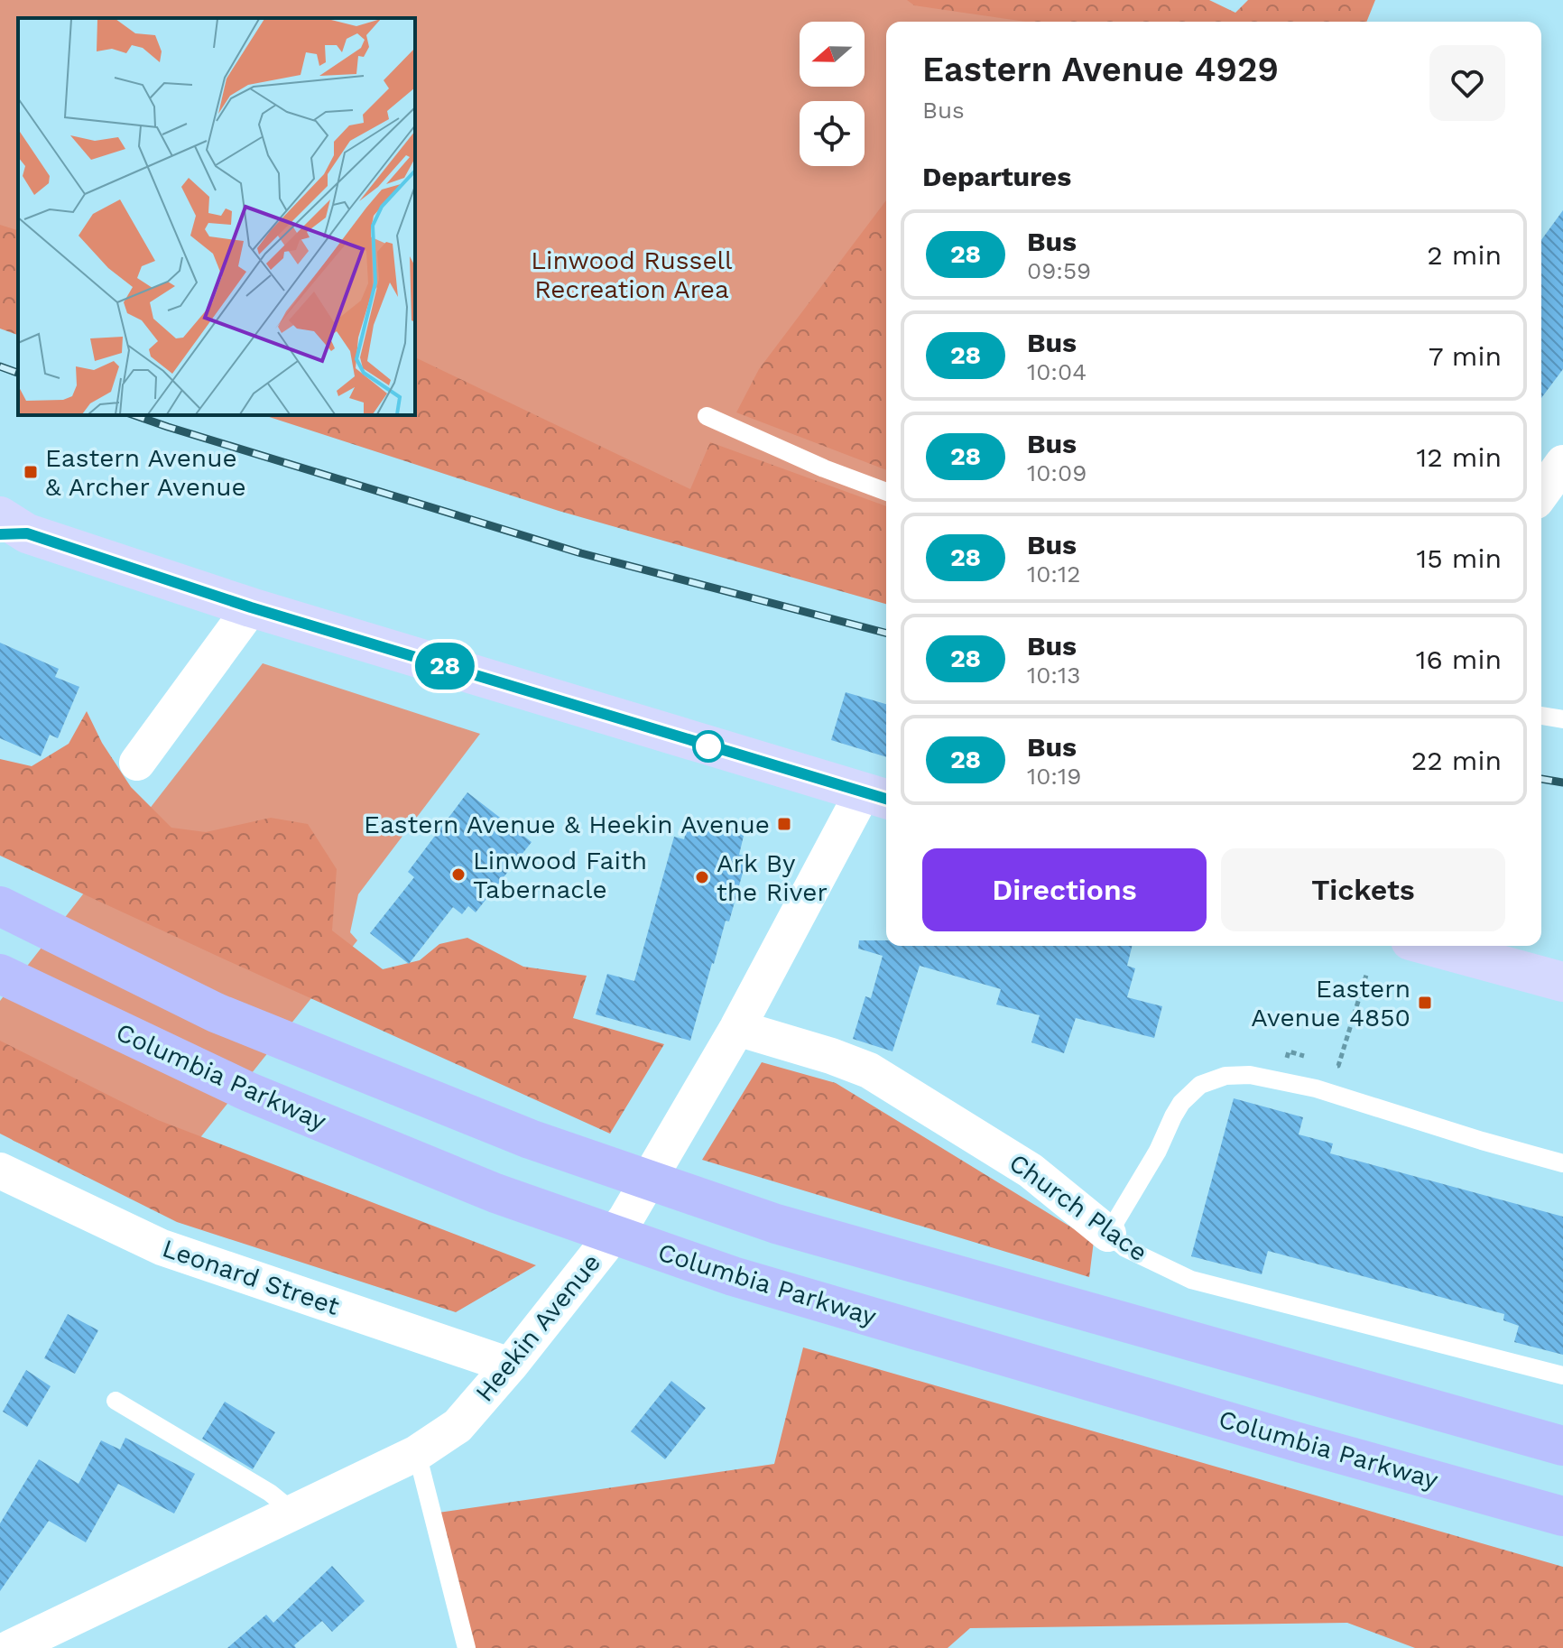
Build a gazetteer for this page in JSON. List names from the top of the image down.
{
  "streets": {
    "highway": ["Columbia Parkway"],
    "street": ["Church Place", "Leonard Street", "Heekin Avenue"]
  },
  "crossings": [
    ["Church Place", "Heekin Avenue"],
    ["Leonard Street", "Heekin Avenue"]
  ],
  "parks": ["Linwood Russell Recreation Area"],
  "places": {
    "transit": ["Eastern Avenue & Archer Avenue", "Eastern Avenue & Heekin Avenue", "Eastern Avenue 4850"],
    "other": ["Linwood Faith Tabernacle", "Ark By the River"]
  },
  "lines": ["bus line 28"],
  "north": "left",
  "page": {
    "on_map": "28",
    "heading": [
      ["Eastern Avenue 4929", "Bus"],
      "Departures"
    ],
    "list": [
      {
        "mark": "28",
        "name": "Bus",
        "note": "09:59",
        "value": "2 min"
      },
      {
        "mark": "28",
        "name": "Bus",
        "note": "10:04",
        "value": "7 min"
      },
      {
        "mark": "28",
        "name": "Bus",
        "note": "10:09",
        "value": "12 min"
      },
      {
        "mark": "28",
        "name": "Bus",
        "note": "10:12",
        "value": "15 min"
      },
      {
        "mark": "28",
        "name": "Bus",
        "note": "10:13",
        "value": "16 min"
      },
      {
        "mark": "28",
        "name": "Bus",
        "note": "10:19",
        "value": "22 min"
      }
    ],
    "buttons": ["Directions", "Tickets"]
  }
}
